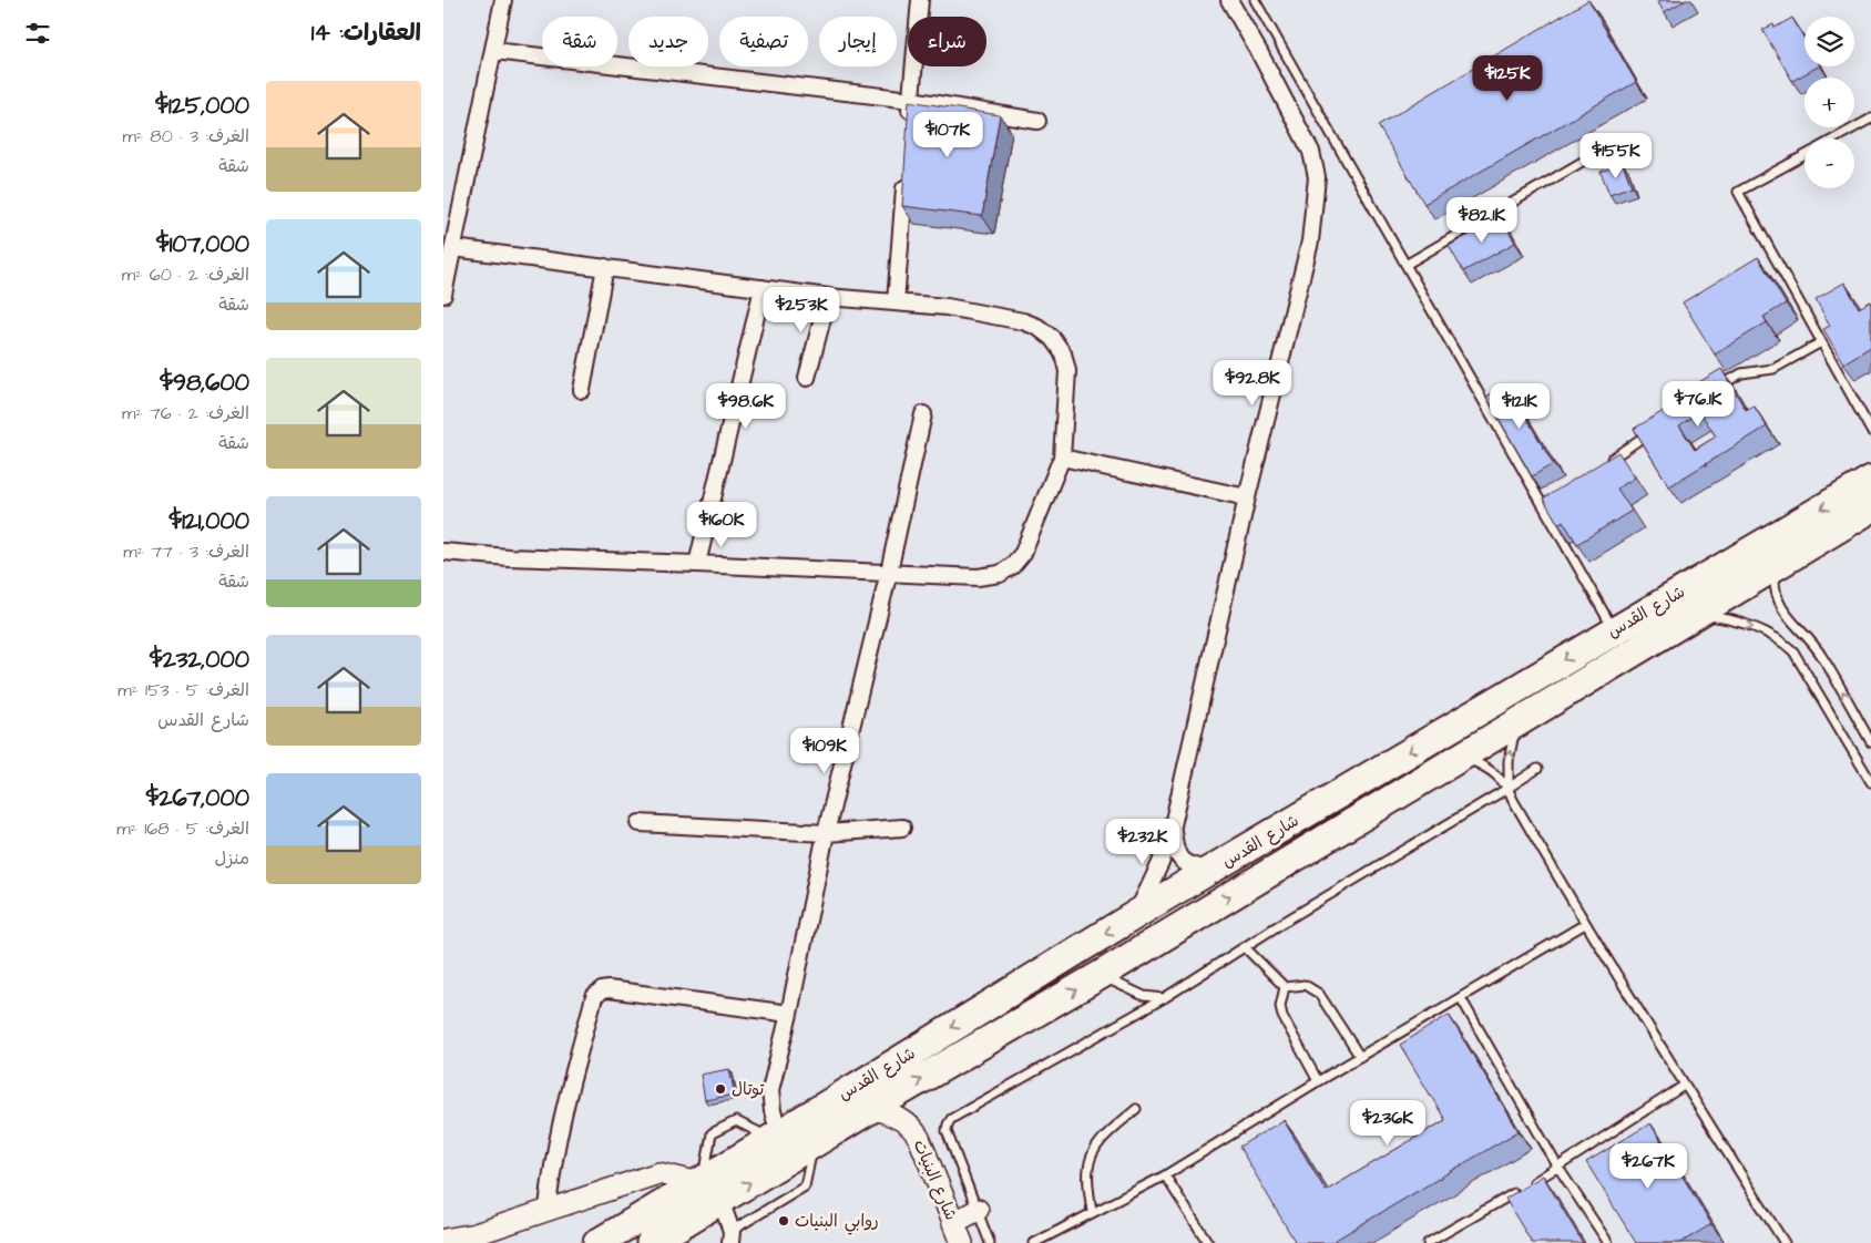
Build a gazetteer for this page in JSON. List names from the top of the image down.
{
  "streets": {
    "highway": ["شارع القدس"],
    "main road": ["شارع البنيات"]
  },
  "crossings": [
    ["شارع القدس", "شارع البنيات"]
  ],
  "places": ["توتال", "روابي البنيات"],
  "page": {
    "heading": "العقارات: 14",
    "map_buttons": ["+", "−"],
    "chip": [
      "شراء",
      "إيجار",
      "تصفية",
      "جديد",
      "شقة"
    ],
    "price": [
      "$125K",
      "$107K",
      "$155K",
      "$82.1K",
      "$253K",
      "$92.8K",
      "$76.1K",
      "$98.6K",
      "$121K",
      "$160K",
      "$109K",
      "$232K",
      "$236K",
      "$267K"
    ],
    "list": [
      {
        "name": "$125,000",
        "note": "الغرف: 3 · 80 m² · شقة"
      },
      {
        "name": "$107,000",
        "note": "الغرف: 2 · 60 m² · شقة"
      },
      {
        "name": "$98,600",
        "note": "الغرف: 2 · 76 m² · شقة"
      },
      {
        "name": "$121,000",
        "note": "الغرف: 3 · 77 m² · شقة"
      },
      {
        "name": "$232,000",
        "note": "الغرف: 5 · 153 m² · شارع القدس"
      },
      {
        "name": "$267,000",
        "note": "الغرف: 5 · 168 m² · منزل"
      }
    ]
  }
}
